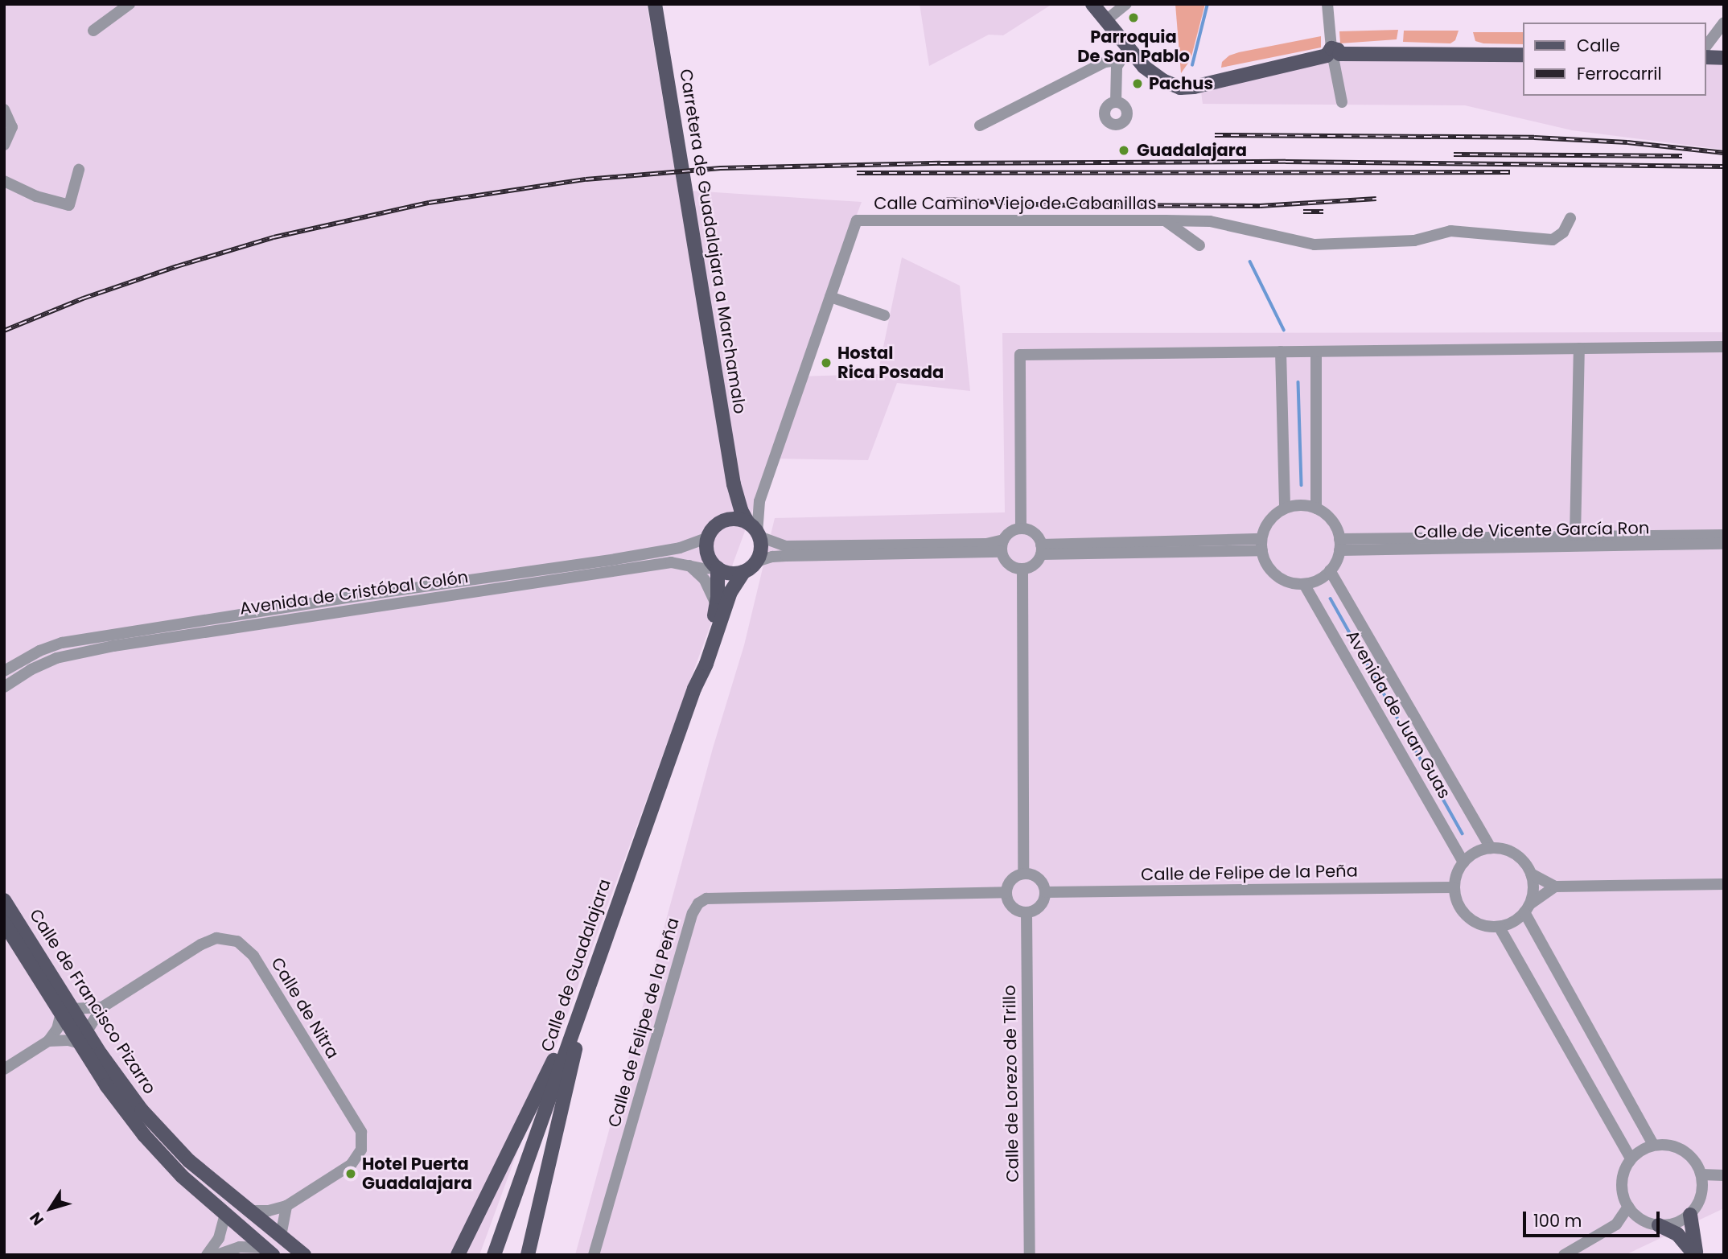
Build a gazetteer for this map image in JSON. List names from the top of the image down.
{
  "streets": {
    "main road": ["Carretera de Guadalajara a Marchamalo", "Calle de Guadalajara", "Calle de Francisco Pizarro"],
    "street": [
      "Calle Camino Viejo de Cabanillas",
      "Calle de Vicente García Ron",
      "Avenida de Cristóbal Colón",
      "Avenida de Juan Guas",
      "Calle de Felipe de la Peña",
      "Calle de Nitra",
      "Calle de Lorezo de Trillo"
    ]
  },
  "crossings": [
    ["Carretera de Guadalajara a Marchamalo", "Avenida de Cristóbal Colón"],
    ["Carretera de Guadalajara a Marchamalo", "Calle de Guadalajara"],
    ["Calle de Vicente García Ron", "Avenida de Juan Guas"],
    ["Avenida de Cristóbal Colón", "Calle de Guadalajara"],
    ["Avenida de Juan Guas", "Calle de Felipe de la Peña"],
    ["Calle de Felipe de la Peña", "Calle de Lorezo de Trillo"],
    ["Calle de Francisco Pizarro", "Calle de Nitra"]
  ],
  "places": [
    "Parroquia De San Pablo",
    "Pachus",
    "Guadalajara",
    "Hostal Rica Posada",
    "Hotel Puerta Guadalajara"
  ],
  "legend": ["Calle", "Ferrocarril"],
  "scale_bar": "100 m",
  "north": "bottom left"
}
